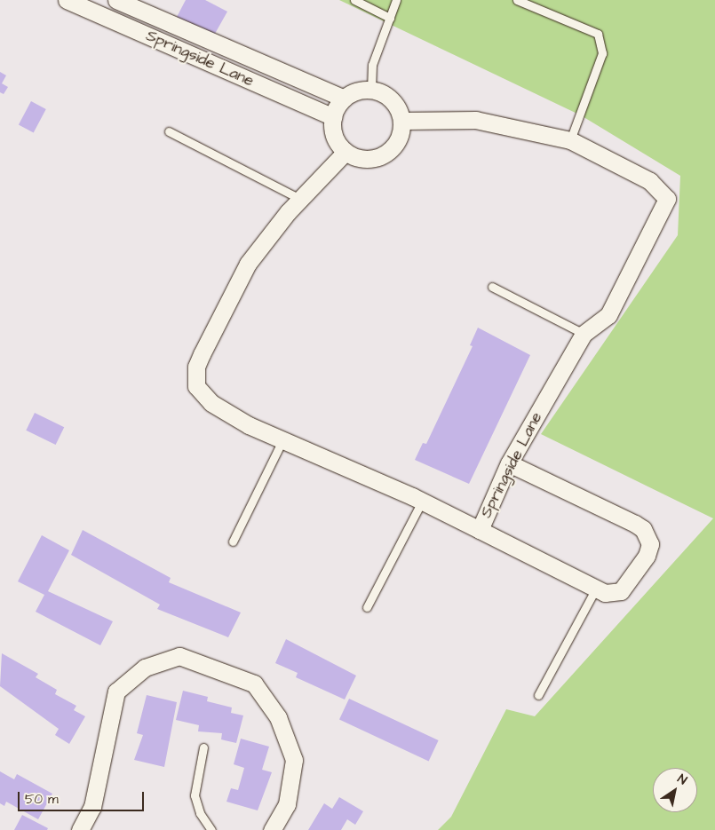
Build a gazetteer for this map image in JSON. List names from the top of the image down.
{
  "streets": {
    "street": ["Springside Lane"]
  },
  "scale_bar": "50 m",
  "north": "top right"
}
